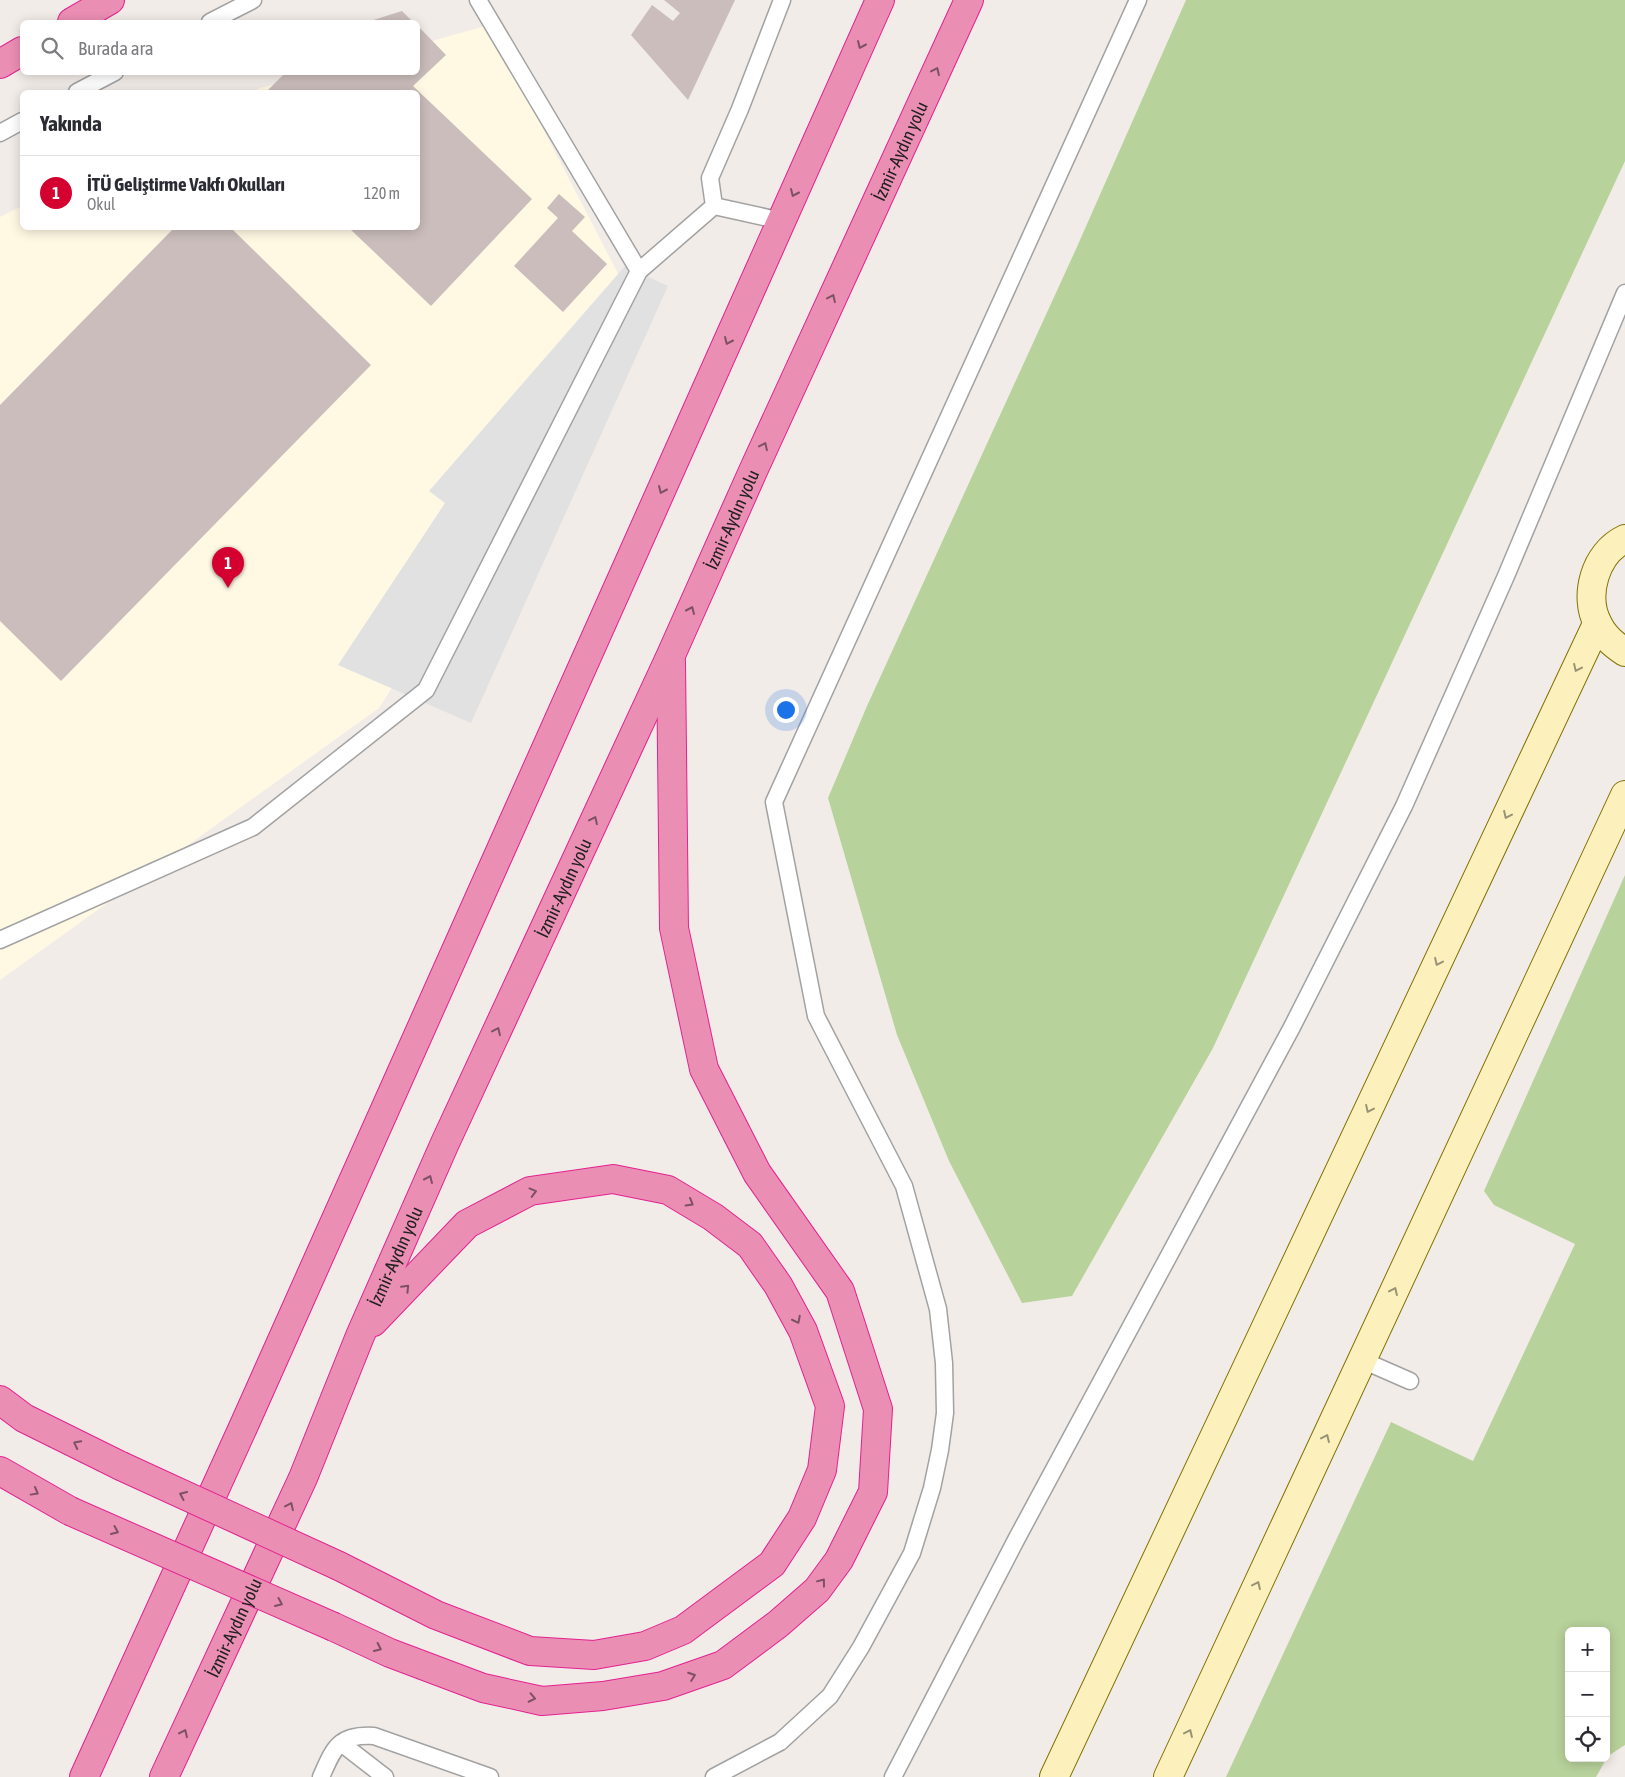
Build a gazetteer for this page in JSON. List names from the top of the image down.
{
  "streets": {
    "highway": ["İzmir-Aydın yolu"]
  },
  "page": {
    "search": "Burada ara",
    "heading": "Yakında",
    "list": [
      {
        "mark": "1",
        "name": "İTÜ Geliştirme Vakfı Okulları",
        "note": "Okul",
        "value": "120 m"
      }
    ],
    "pins": "1",
    "map_buttons": ["+", "−"]
  }
}
